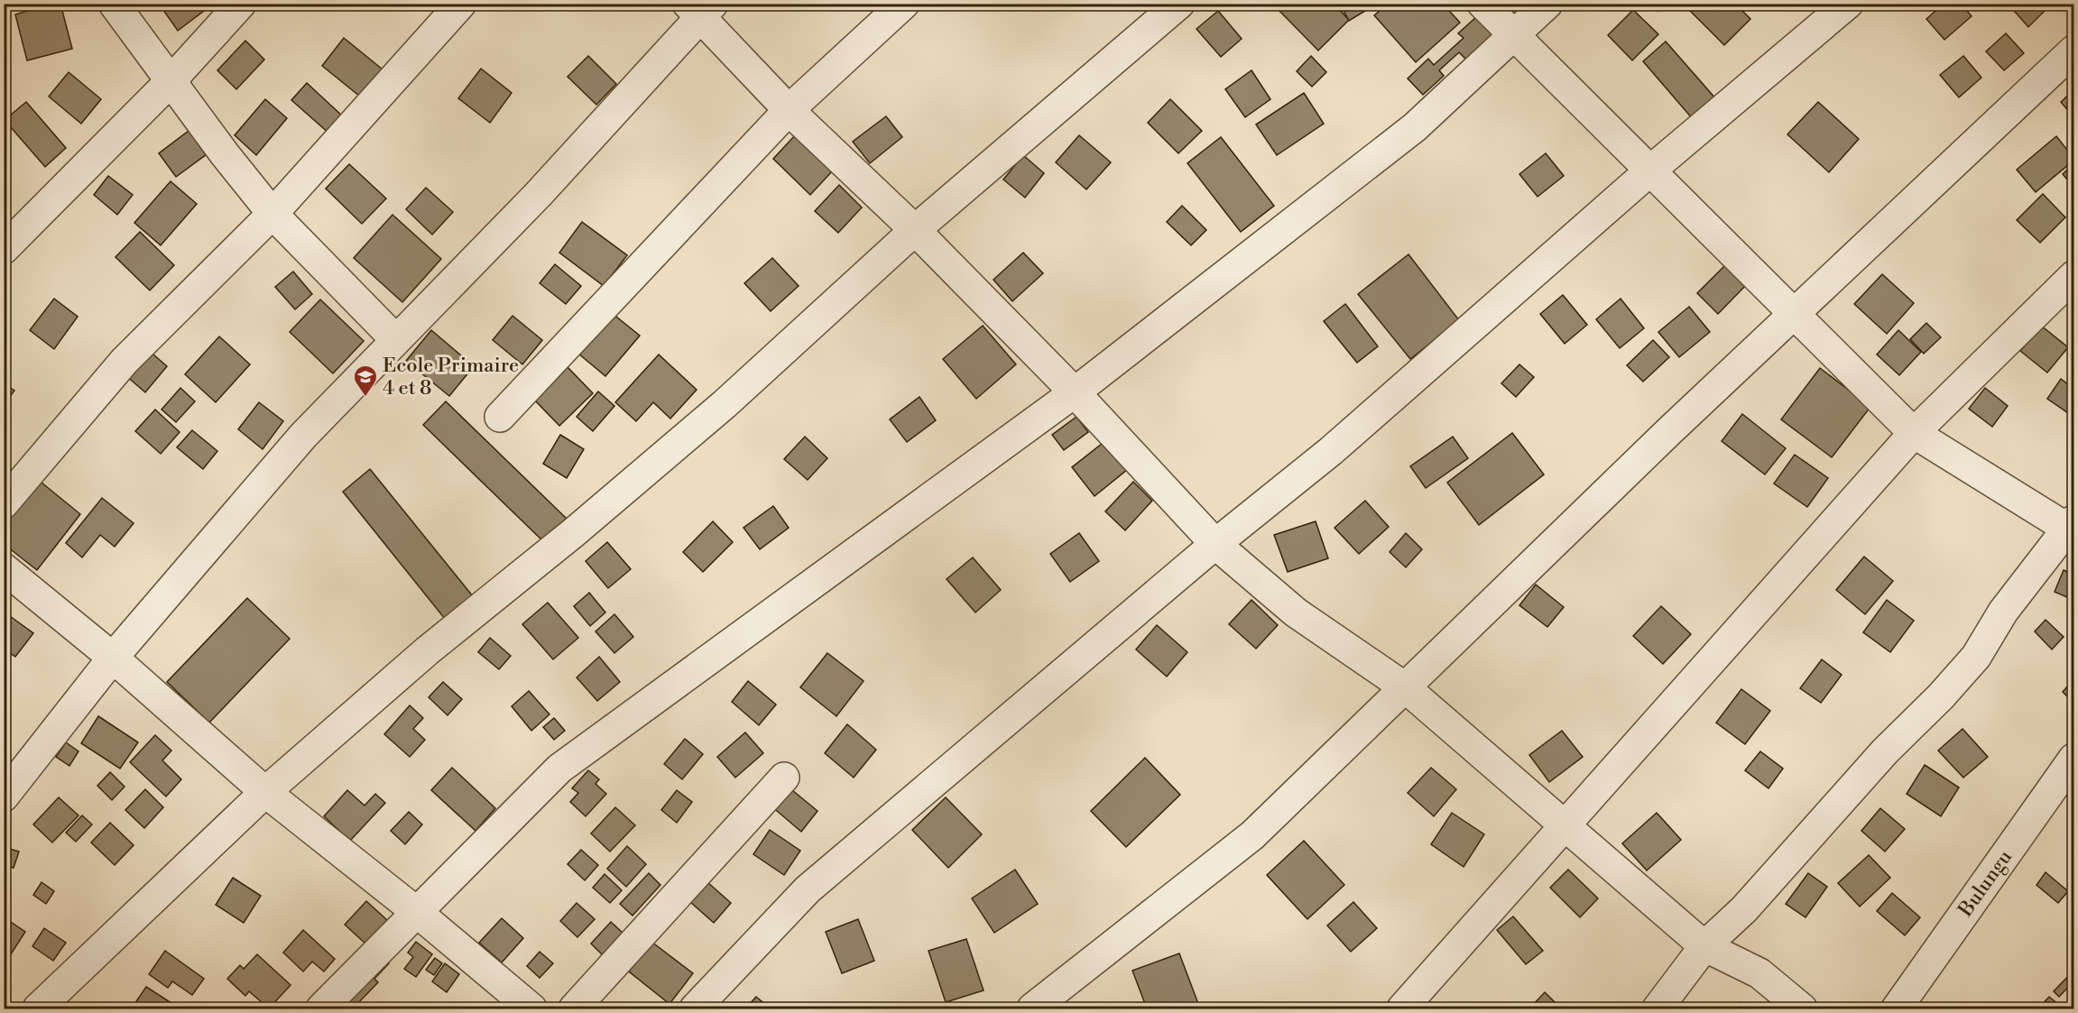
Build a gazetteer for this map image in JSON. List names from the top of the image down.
{
  "streets": {
    "street": ["Bulungu"]
  },
  "places": {
    "school or university": ["Ecole Primaire 4 et 8"]
  }
}
